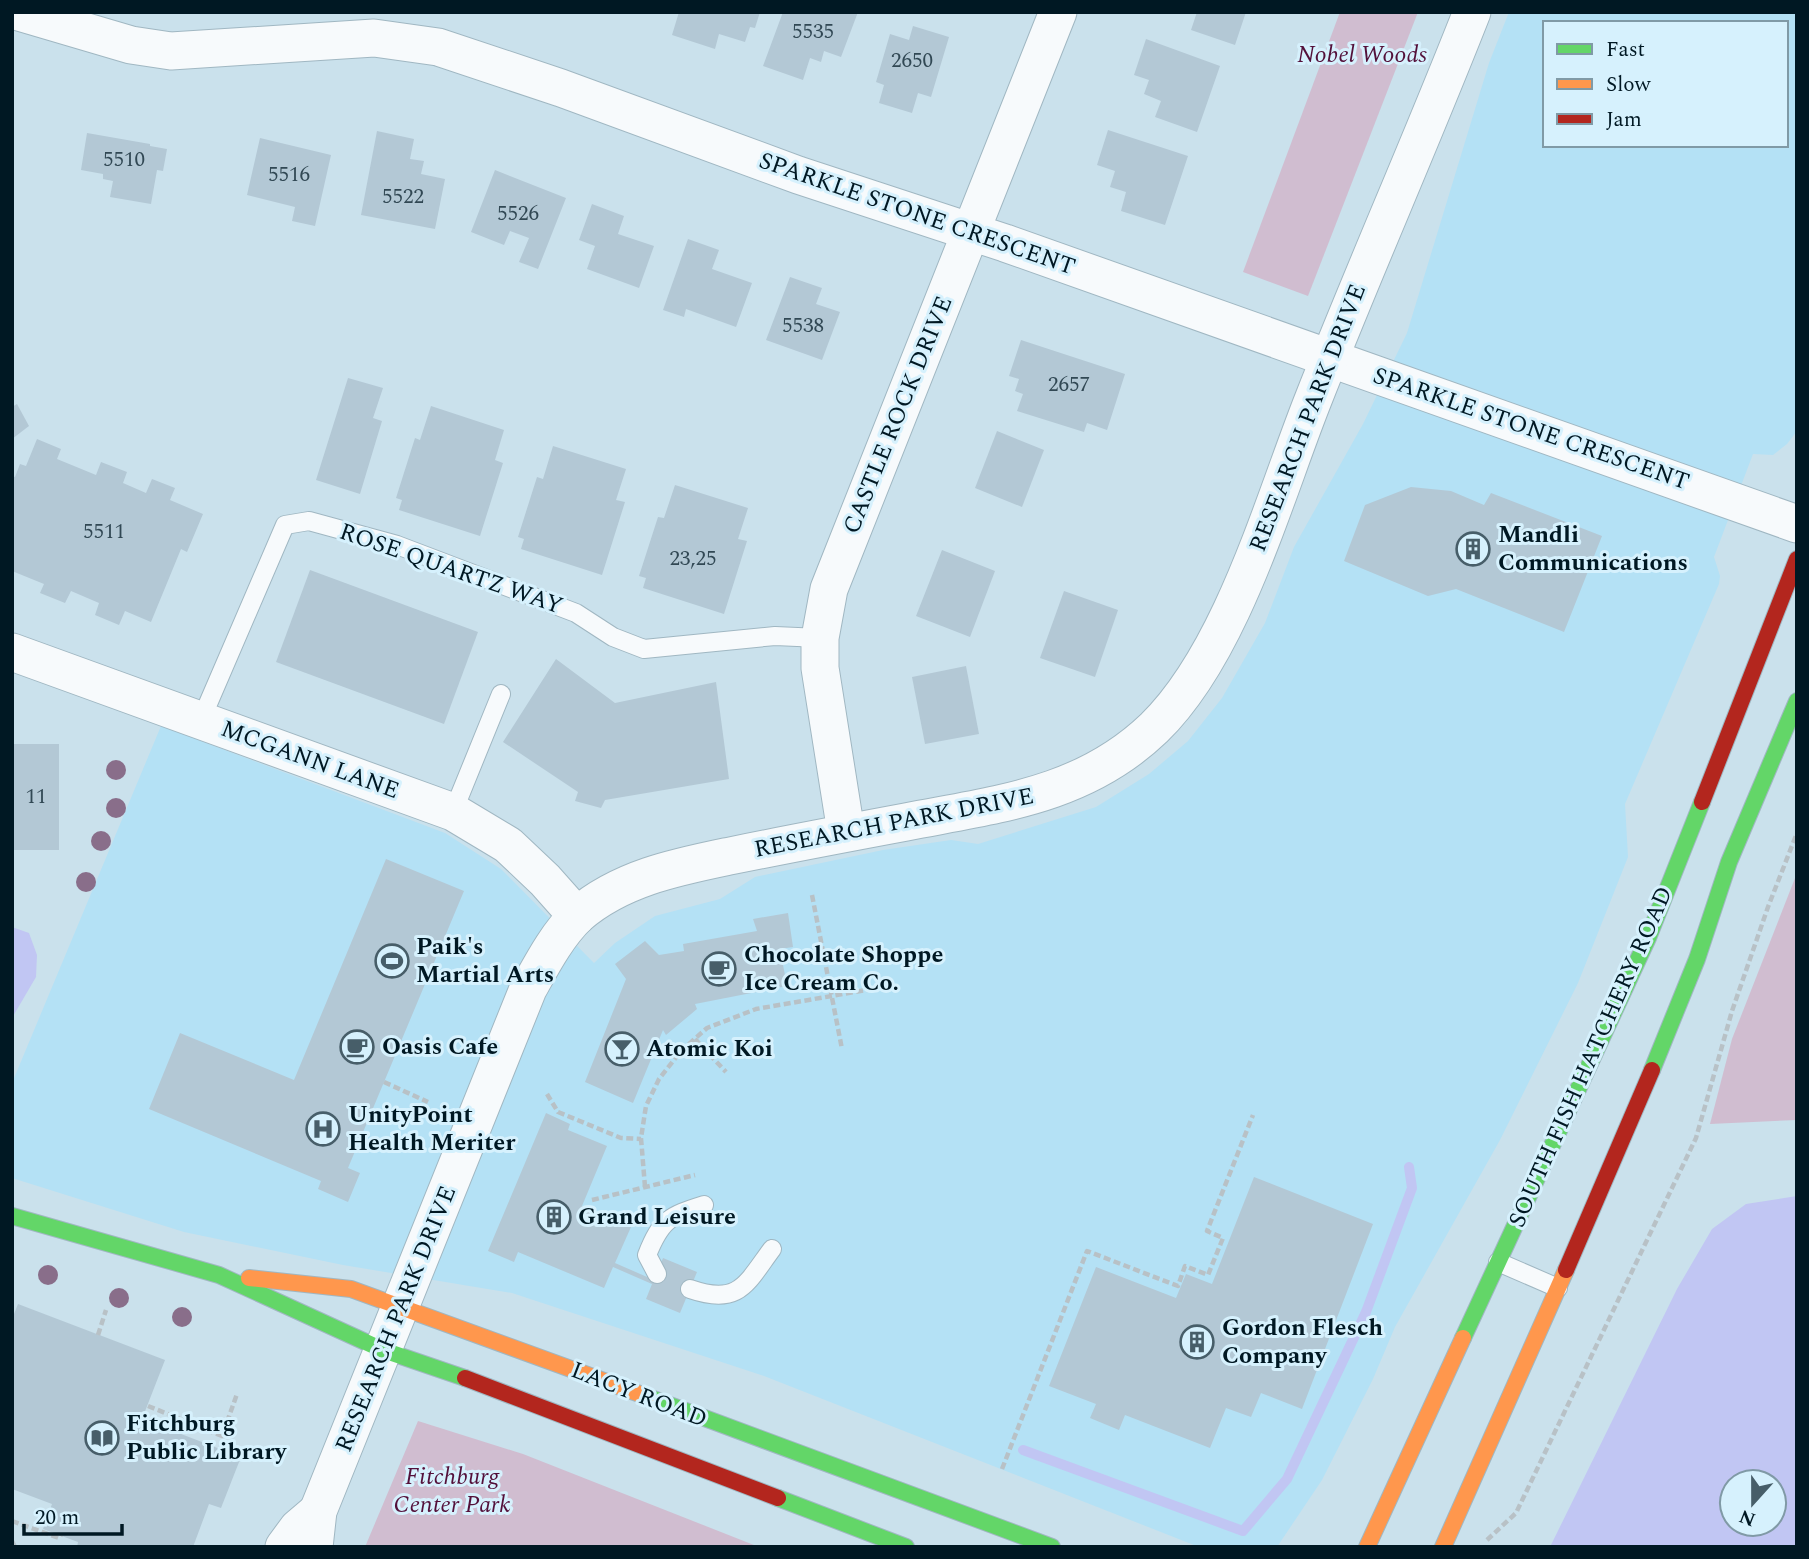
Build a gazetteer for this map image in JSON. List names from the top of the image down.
{
  "streets": {
    "main road": ["SOUTH FISH HATCHERY ROAD", "LACY ROAD"],
    "street": [
      "SPARKLE STONE CRESCENT",
      "CASTLE ROCK DRIVE",
      "RESEARCH PARK DRIVE",
      "MCGANN LANE"
    ],
    "lane": ["ROSE QUARTZ WAY"]
  },
  "crossings": [
    ["SPARKLE STONE CRESCENT", "CASTLE ROCK DRIVE"],
    ["SPARKLE STONE CRESCENT", "RESEARCH PARK DRIVE"],
    ["CASTLE ROCK DRIVE", "RESEARCH PARK DRIVE"],
    ["CASTLE ROCK DRIVE", "ROSE QUARTZ WAY"],
    ["RESEARCH PARK DRIVE", "MCGANN LANE"],
    ["RESEARCH PARK DRIVE", "LACY ROAD"],
    ["ROSE QUARTZ WAY", "MCGANN LANE"]
  ],
  "parks": ["Nobel Woods", "Fitchburg Center Park"],
  "places": {
    "building": ["Mandli Communications", "Grand Leisure", "Gordon Flesch Company"],
    "sports": ["Paik's Martial Arts"],
    "cafe": ["Chocolate Shoppe Ice Cream Co.", "Oasis Cafe"],
    "bar": ["Atomic Koi"],
    "hospital": ["UnityPoint Health Meriter"],
    "library": ["Fitchburg Public Library"]
  },
  "house_numbers": [
    "5535",
    "2650",
    "5510",
    "5516",
    "5522",
    "5526",
    "5538",
    "2657",
    "5511",
    "23,25",
    "11"
  ],
  "legend": ["Fast", "Slow", "Jam"],
  "scale_bar": "20 m",
  "north": "bottom"
}
